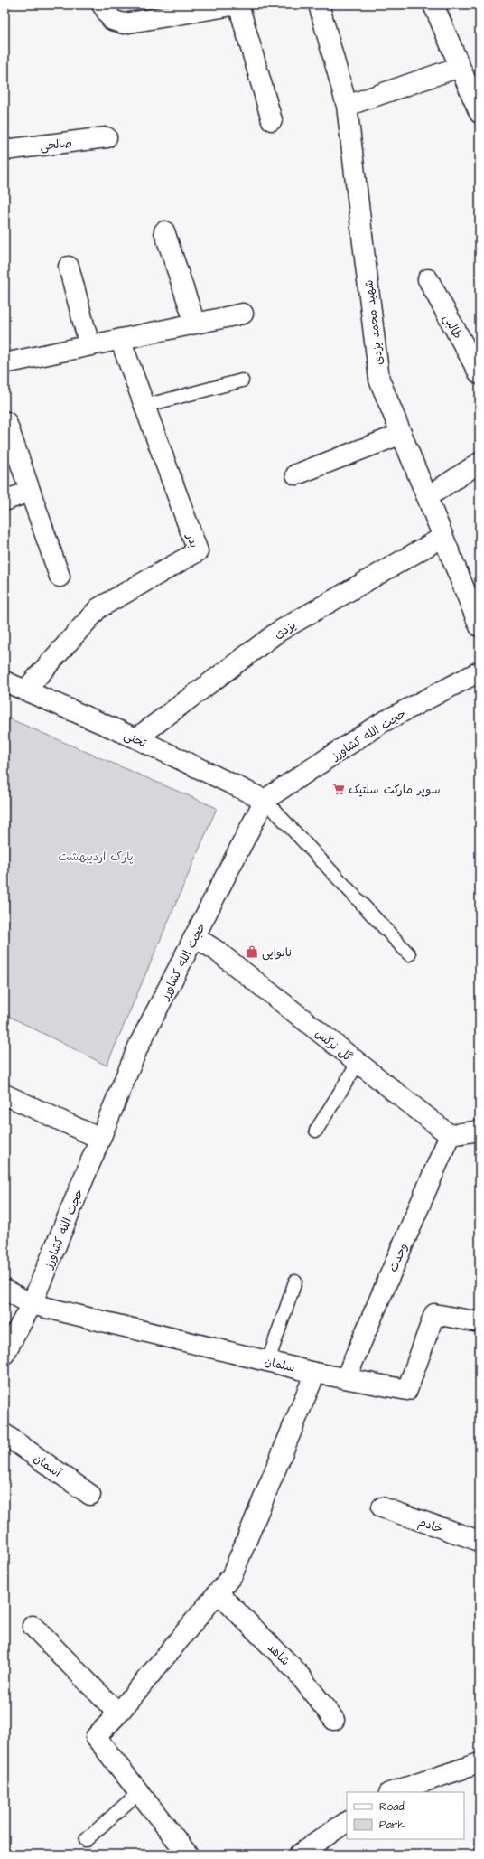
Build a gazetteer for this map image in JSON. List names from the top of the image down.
{
  "streets": {
    "street": [
      "صالحی",
      "شهید محمد یزدی",
      "طالبی",
      "بدر",
      "یزدی",
      "حجت الله کشاورز",
      "تختی",
      "گل نرگس",
      "وحدت",
      "سلمان",
      "آسمان",
      "خادم",
      "شاهد"
    ]
  },
  "crossings": [
    ["شهید محمد یزدی", "یزدی"],
    ["بدر", "تختی"],
    ["یزدی", "تختی"],
    ["حجت الله کشاورز", "تختی"],
    ["حجت الله کشاورز", "گل نرگس"],
    ["حجت الله کشاورز", "سلمان"],
    ["گل نرگس", "وحدت"],
    ["وحدت", "سلمان"]
  ],
  "parks": ["پارک اردیبهشت"],
  "places": {
    "supermarket": ["سوپر مارکت سلتیک"],
    "shop": ["نانوایی"]
  },
  "legend": ["Road", "Park"]
}
